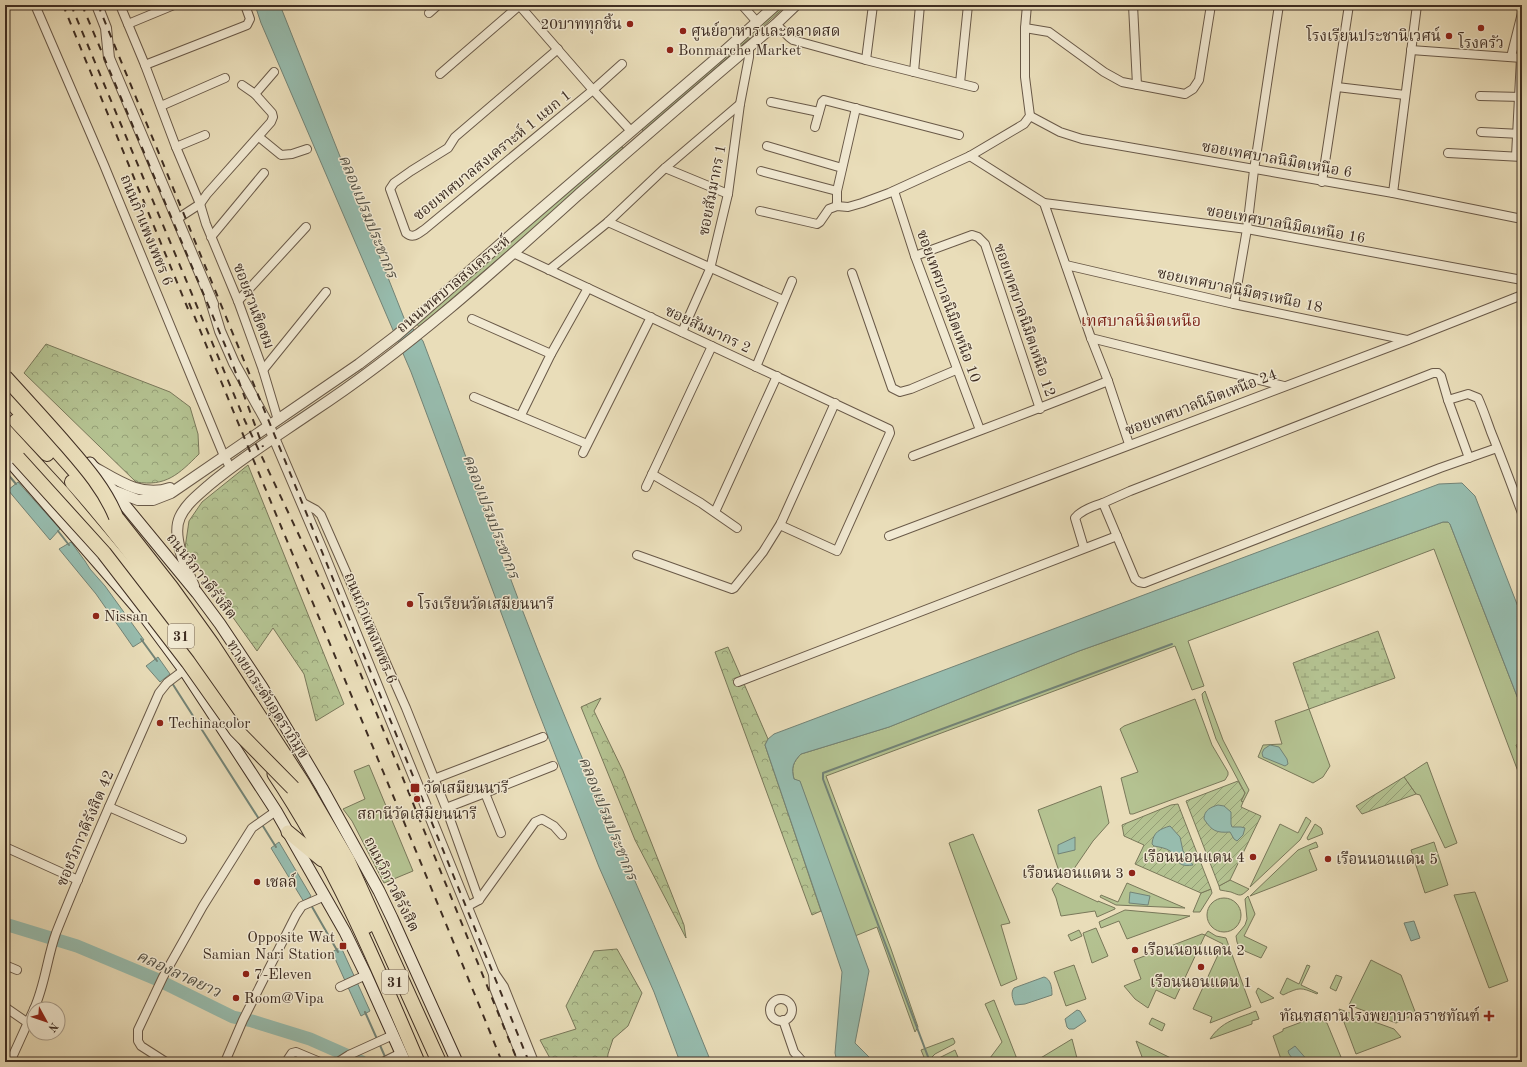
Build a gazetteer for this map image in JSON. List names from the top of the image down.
{
  "streets": {
    "highway": ["ถนนวิภาวดีรังสิต", "31", "ทางยกระดับอุตราภิมุข"],
    "street": [
      "ซอยเทศบาลสงเคราะห์ 1 แยก 1",
      "ซอยเทศบาลนิมิตเหนือ 6",
      "ซอยสัมมากร 1",
      "ซอยเทศบาลนิมิตเหนือ 16",
      "ถนนกำแพงเพชร 6",
      "ถนนเทศบาลสงเคราะห์",
      "ซอยเทศบาลนิมิตรเหนือ 18",
      "ซอยสวนชิดชม",
      "ซอยเทศบาลนิมิตเหนือ 10",
      "ซอยเทศบาลนิมิตเหนือ 12",
      "ซอยสัมมากร 2",
      "ซอยเทศบาลนิมิตเหนือ 24",
      "ซอยวิภาวดีรังสิต 42"
    ]
  },
  "crossings": [
    ["ซอยสัมมากร 1", "ถนนเทศบาลสงเคราะห์"],
    ["ซอยสัมมากร 1", "ซอยสัมมากร 2"],
    ["ถนนกำแพงเพชร 6", "ถนนเทศบาลสงเคราะห์"],
    ["ถนนกำแพงเพชร 6", "ซอยสวนชิดชม"],
    ["ถนนเทศบาลสงเคราะห์", "ซอยสวนชิดชม"],
    ["ถนนเทศบาลสงเคราะห์", "ซอยสัมมากร 2"],
    ["ถนนเทศบาลสงเคราะห์", "ถนนวิภาวดีรังสิต"],
    ["ซอยเทศบาลนิมิตรเหนือ 18", "ซอยเทศบาลนิมิตเหนือ 24"],
    ["ซอยเทศบาลนิมิตเหนือ 10", "ซอยเทศบาลนิมิตเหนือ 12"],
    ["ถนนวิภาวดีรังสิต", "ทางยกระดับอุตราภิมุข"],
    ["31", "ซอยวิภาวดีรังสิต 42"]
  ],
  "districts": ["เทศบาลนิมิตเหนือ"],
  "water": ["คลองเปรมประชากร", "คลองลาดยาว"],
  "places": {
    "other": [
      "20บาททุกชิ้น",
      "โรงครัว",
      "ศูนย์อาหารและตลาดสด",
      "โรงเรียนประชานิเวศน์",
      "Bonmarche Market",
      "โรงเรียนวัดเสมียนนารี",
      "Nissan",
      "Techinacolor",
      "สถานีวัดเสมียนนารี",
      "เรือนนอนแดน 4",
      "เรือนนอนแดน 5",
      "เรือนนอนแดน 3",
      "เชลล์",
      "เรือนนอนแดน 2",
      "เรือนนอนแดน 1",
      "7-Eleven",
      "Room@Vipa"
    ],
    "transit": ["วัดเสมียนนารี", "Opposite Wat Samian Nari Station"],
    "health": ["ทัณฑสถานโรงพยาบาลราชทัณฑ์"]
  },
  "north": "bottom right"
}
